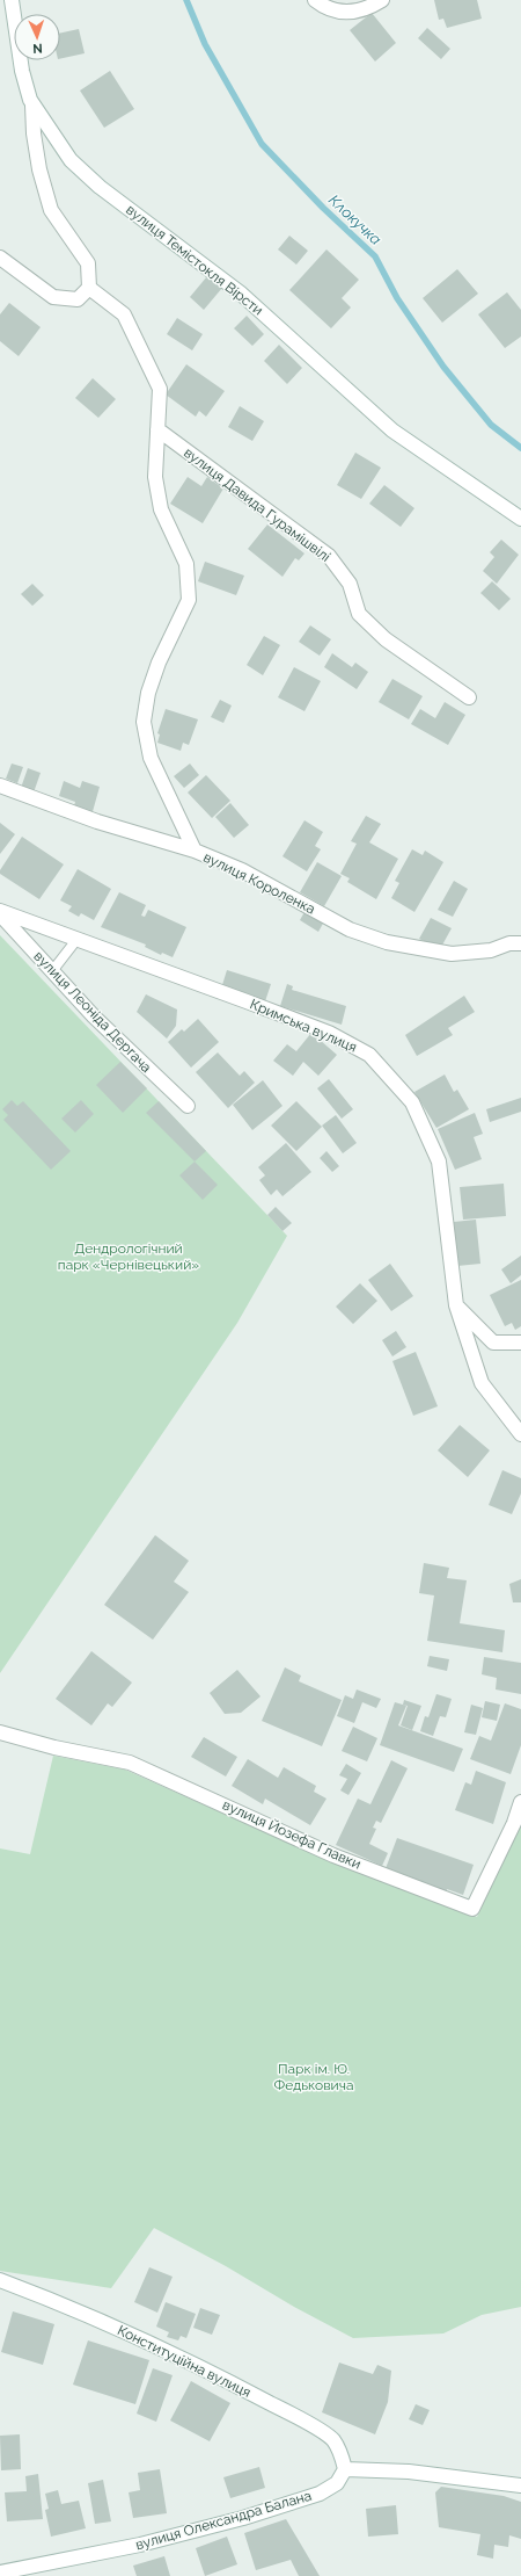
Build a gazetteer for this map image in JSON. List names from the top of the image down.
{
  "streets": {
    "street": [
      "вулиця Темістокля Вірсти",
      "вулиця Давида Гурамішвілі",
      "вулиця Короленка",
      "вулиця Леоніда Дергача",
      "Кримська вулиця",
      "вулиця Йозефа Главки",
      "Конституційна вулиця",
      "вулиця Олександра Балана"
    ]
  },
  "crossings": [
    ["вулиця Леоніда Дергача", "Кримська вулиця"],
    ["Конституційна вулиця", "вулиця Олександра Балана"]
  ],
  "water": ["Клокучка"],
  "parks": ["Дендрологічний парк «Чернівецький»", "Парк ім. Ю. Федьковича"],
  "north": "bottom"
}
